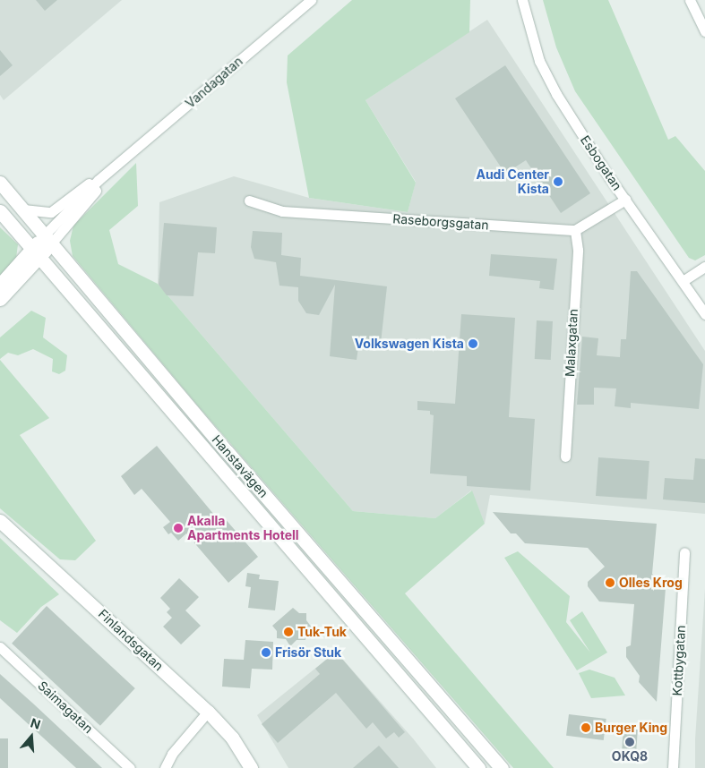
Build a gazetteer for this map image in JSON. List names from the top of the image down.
{
  "streets": {
    "main road": ["Hanstavägen", "Finlandsgatan"],
    "street": [
      "Vandagatan",
      "Esbogatan",
      "Raseborgsgatan",
      "Malaxgatan",
      "Kottbygatan",
      "Saimagatan"
    ]
  },
  "crossings": [
    ["Vandagatan", "Hanstavägen"],
    ["Raseborgsgatan", "Malaxgatan"]
  ],
  "places": [
    "Audi Center Kista",
    "Volkswagen Kista",
    "Akalla Apartments Hotell",
    "Olles Krog",
    "Tuk-Tuk",
    "Frisör Stuk",
    "Burger King",
    "OKQ8"
  ],
  "north": "top"
}
